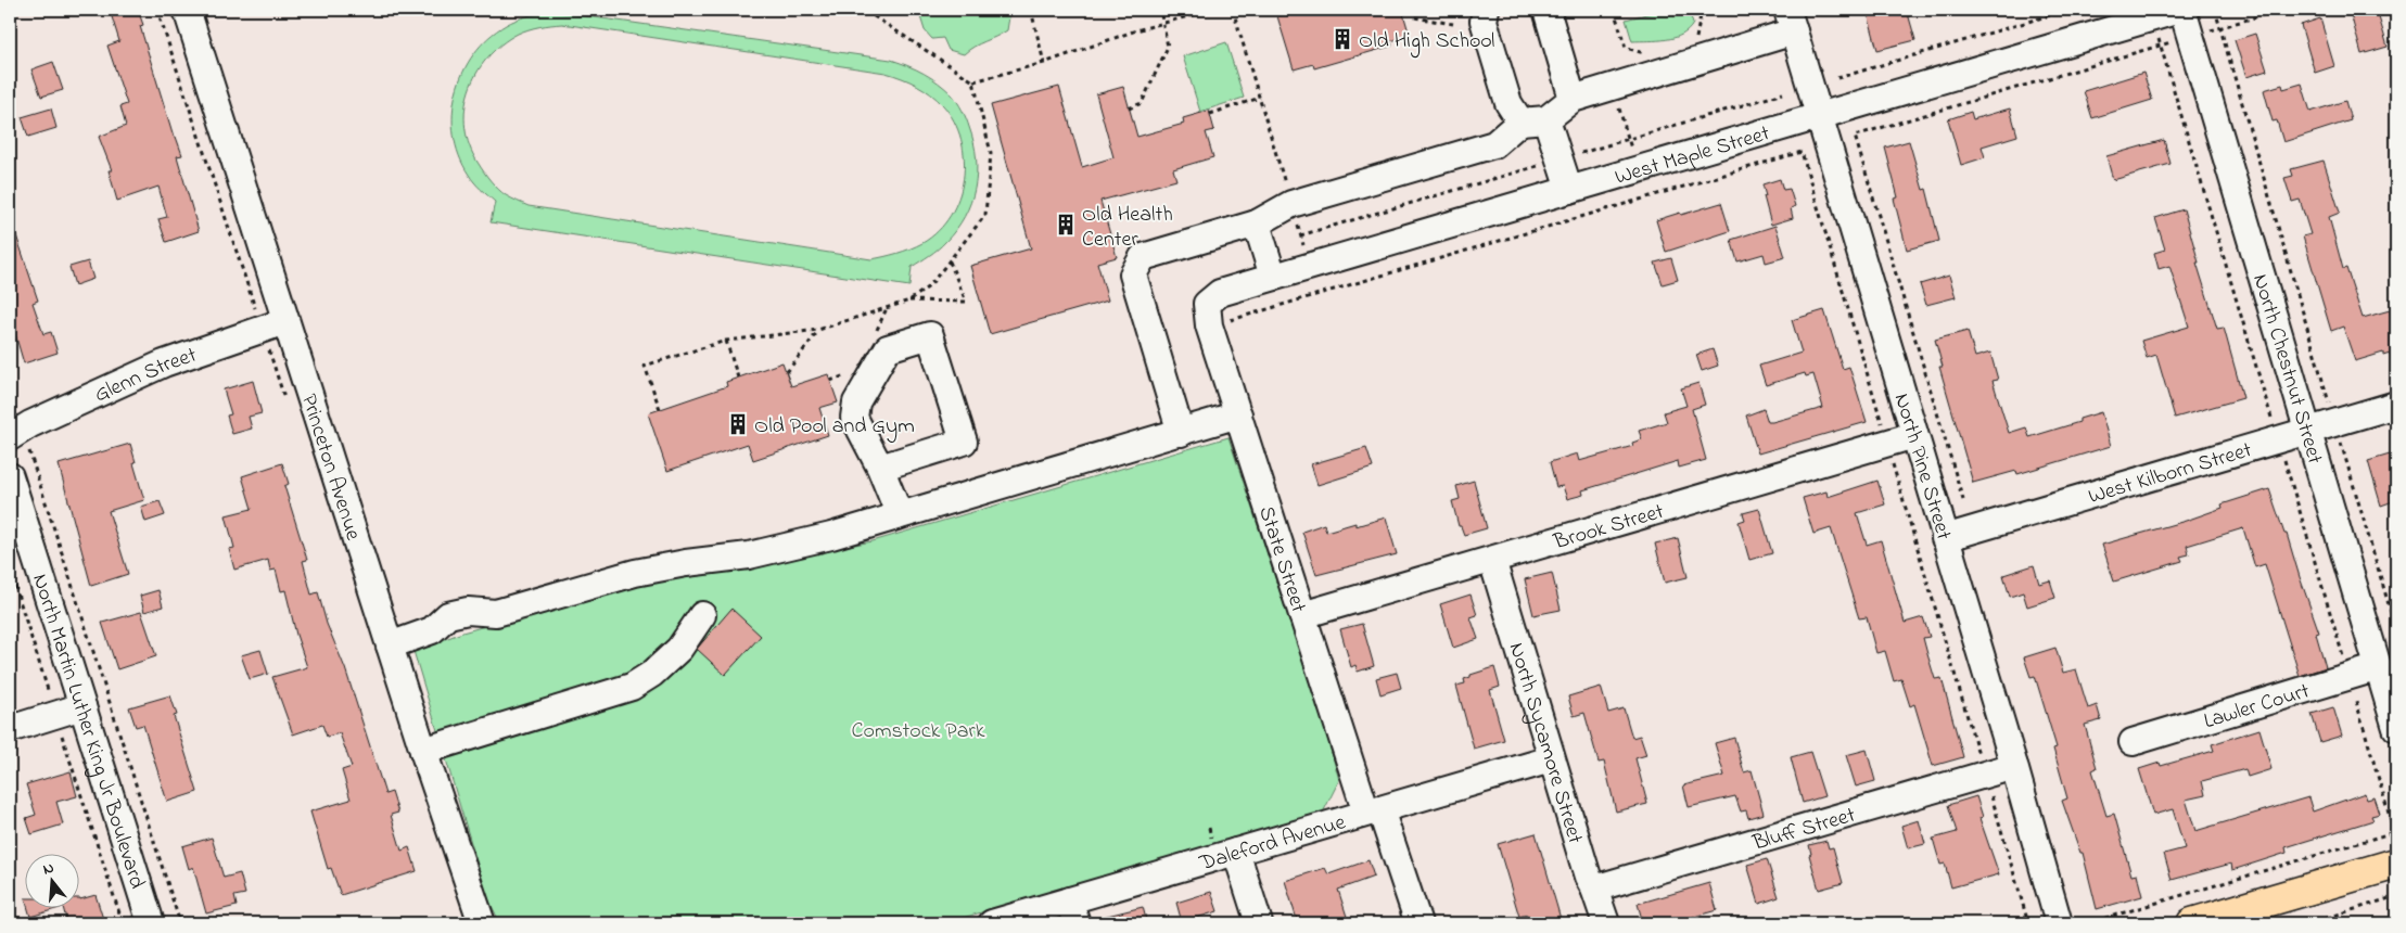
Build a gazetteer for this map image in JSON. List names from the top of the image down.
{
  "streets": {
    "street": [
      "West Maple Street",
      "North Chestnut Street",
      "Glenn Street",
      "North Pine Street",
      "Princeton Avenue",
      "West Kilborn Street",
      "Brook Street",
      "State Street",
      "Lawler Court",
      "North Martin Luther King Jr Boulevard",
      "North Sycamore Street",
      "Bluff Street",
      "Daleford Avenue"
    ]
  },
  "crossings": [
    ["West Maple Street", "North Chestnut Street"],
    ["West Maple Street", "North Pine Street"],
    ["West Maple Street", "State Street"],
    ["North Chestnut Street", "West Kilborn Street"],
    ["North Chestnut Street", "Lawler Court"],
    ["Glenn Street", "Princeton Avenue"],
    ["North Pine Street", "West Kilborn Street"],
    ["North Pine Street", "Brook Street"],
    ["North Pine Street", "Bluff Street"],
    ["Brook Street", "State Street"],
    ["Brook Street", "North Sycamore Street"],
    ["State Street", "Daleford Avenue"],
    ["North Sycamore Street", "Bluff Street"],
    ["North Sycamore Street", "Daleford Avenue"]
  ],
  "parks": ["Comstock Park"],
  "places": {
    "building": ["Old High School", "Old Health Center", "Old Pool and Gym"]
  },
  "north": "top"
}
